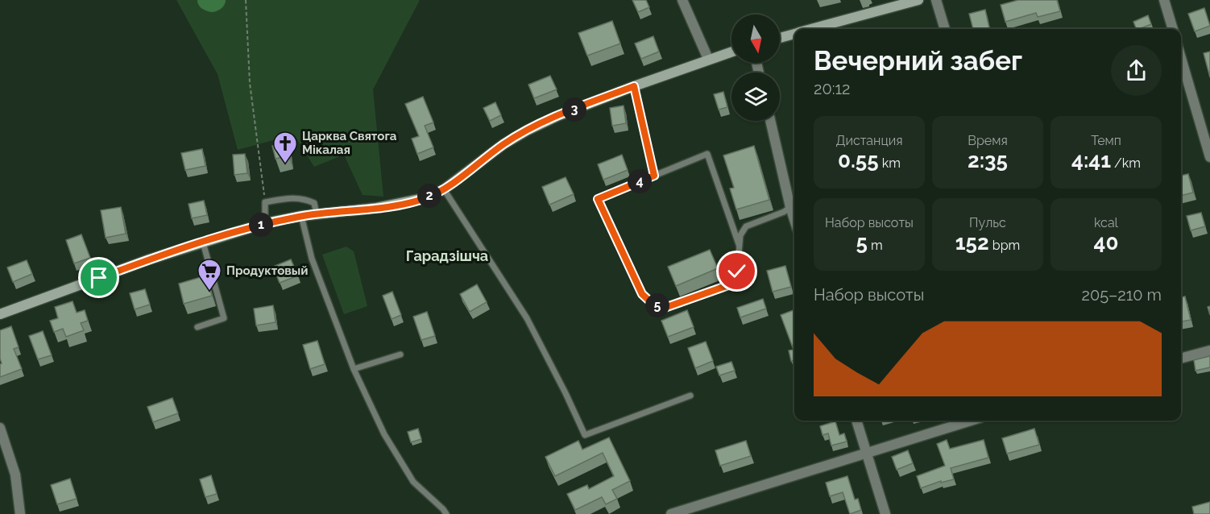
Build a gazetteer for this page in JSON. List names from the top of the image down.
{
  "districts": ["Гарадзішча"],
  "places": {
    "church": ["Царква Святога Мікалая"],
    "supermarket": ["Продуктовый"]
  },
  "north": "bottom",
  "page": {
    "heading": ["Вечерний забег", "20:12"],
    "pins": [
      "3",
      "4",
      "2",
      "1",
      "5"
    ],
    "stats": [
      ["Дистанция", "0.55 km"],
      ["Время", "2:35"],
      ["Темп", "4:41 /km"],
      ["Набор высоты", "5 m"],
      ["Пульс", "152 bpm"],
      ["kcal", "40"]
    ],
    "chart": ["Набор высоты", "205–210 m"]
  }
}
